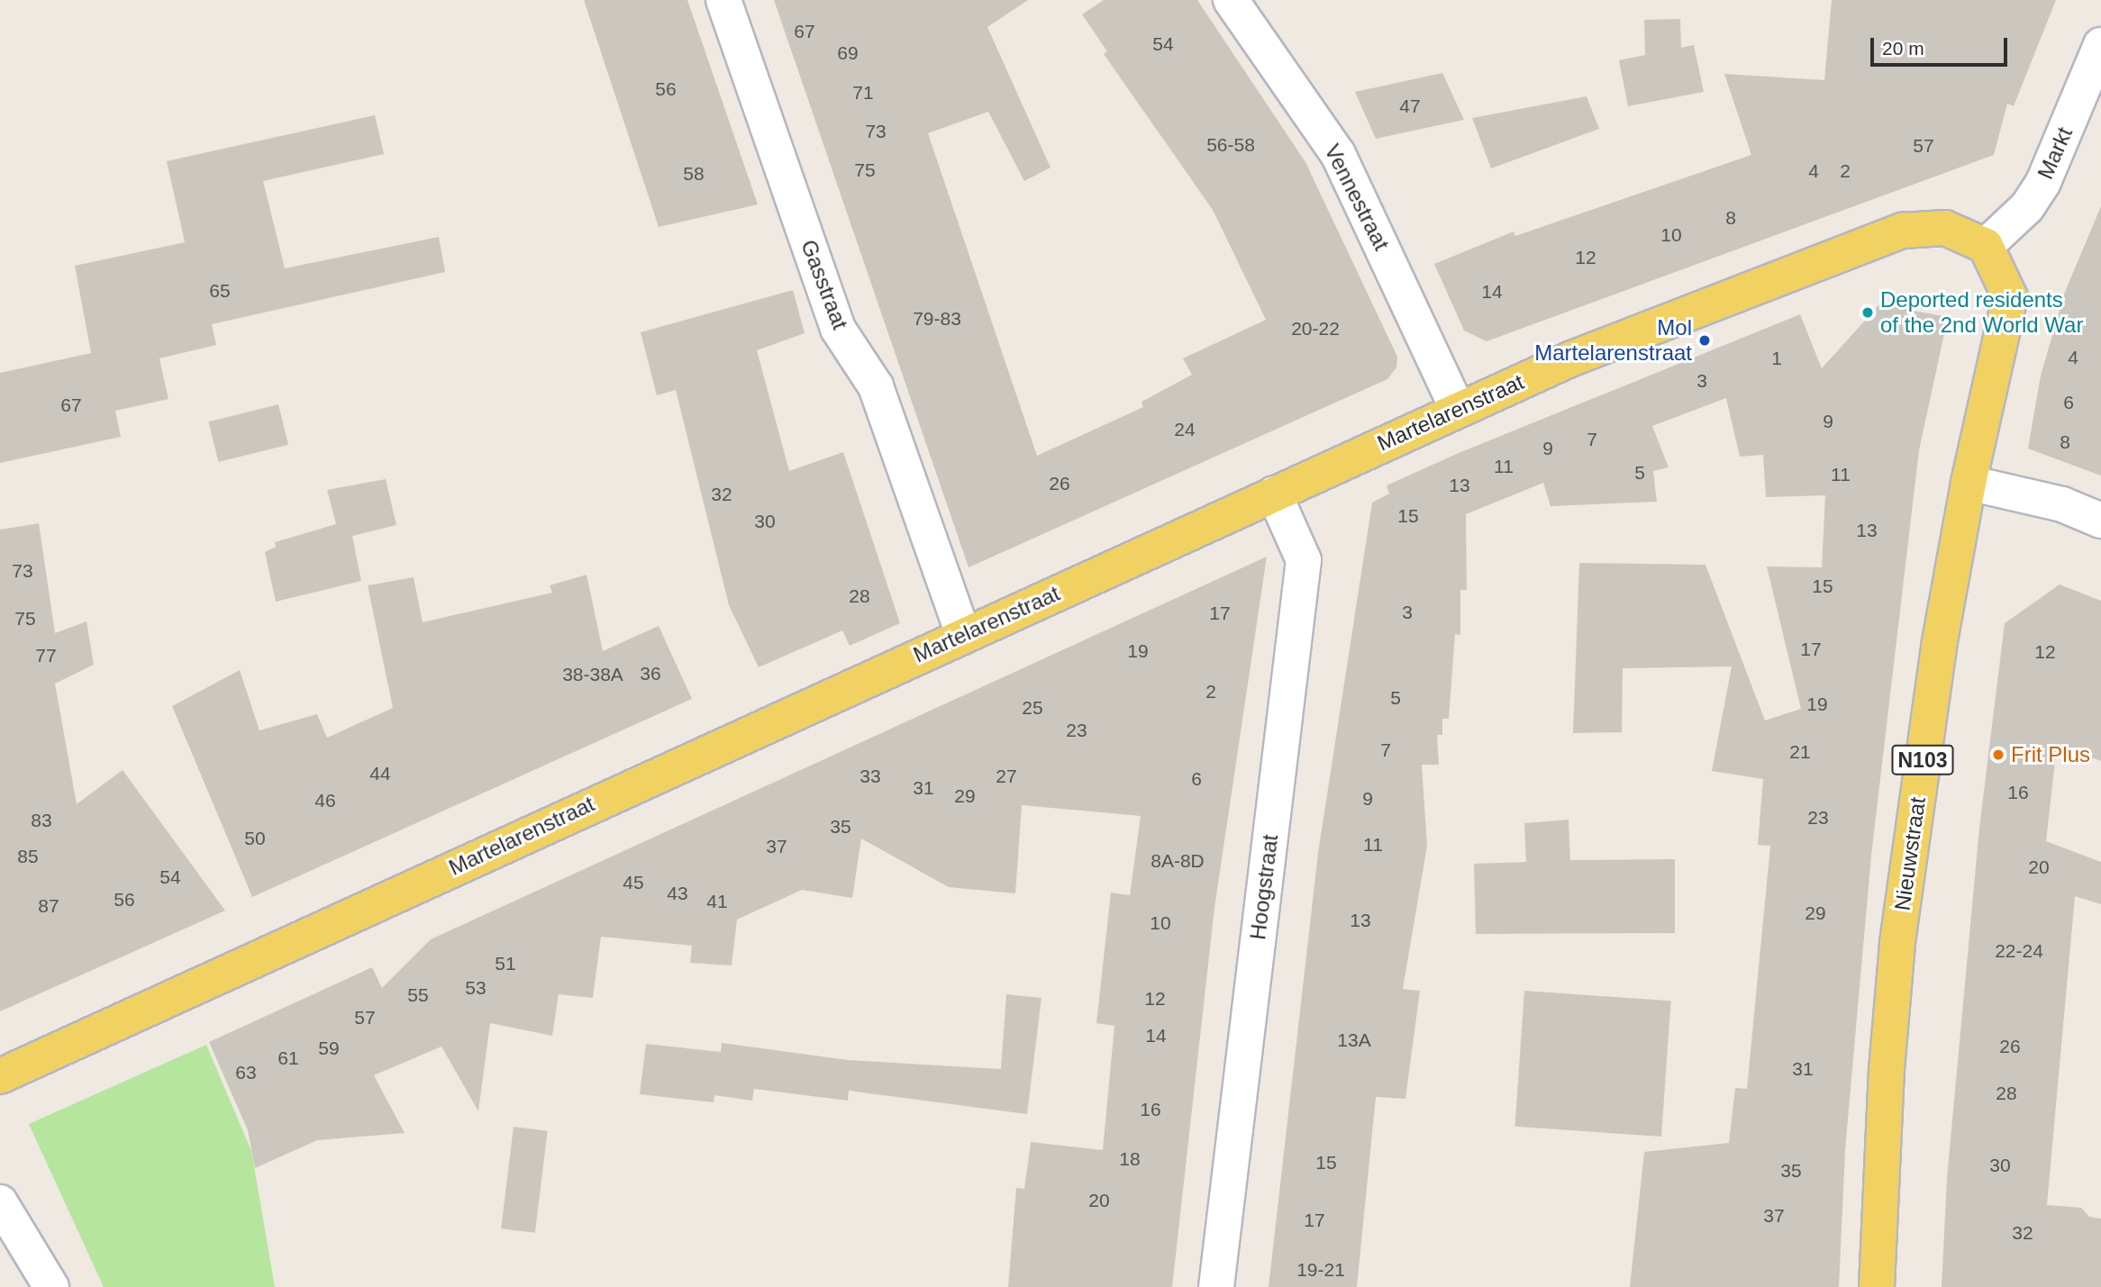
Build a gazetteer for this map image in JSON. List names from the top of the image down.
{
  "streets": {
    "main road": ["Martelarenstraat", "N103", "Nieuwstraat"],
    "street": [
      "Markt",
      "Vennestraat",
      "Gasstraat",
      "Hoogstraat"
    ]
  },
  "crossings": [
    ["Markt", "Martelarenstraat"],
    ["Markt", "Nieuwstraat"],
    ["Vennestraat", "Martelarenstraat"],
    ["Gasstraat", "Martelarenstraat"],
    ["Martelarenstraat", "Nieuwstraat"],
    ["Martelarenstraat", "Hoogstraat"]
  ],
  "places": ["Deported residents of the 2nd World War", "Mol Martelarenstraat", "Frit Plus"],
  "house_numbers": [
    "67",
    "54",
    "69",
    "56",
    "71",
    "47",
    "73",
    "56-58",
    "57",
    "75",
    "4",
    "2",
    "58",
    "8",
    "10",
    "12",
    "65",
    "14",
    "79-83",
    "20-22",
    "4",
    "1",
    "3",
    "6",
    "67",
    "9",
    "24",
    "7",
    "8",
    "9",
    "11",
    "5",
    "11",
    "26",
    "13",
    "32",
    "15",
    "30",
    "13",
    "73",
    "15",
    "28",
    "3",
    "17",
    "75",
    "17",
    "19",
    "12",
    "77",
    "36",
    "38-38A",
    "2",
    "5",
    "19",
    "25",
    "23",
    "7",
    "21",
    "44",
    "33",
    "27",
    "6",
    "31",
    "16",
    "29",
    "9",
    "46",
    "23",
    "83",
    "35",
    "50",
    "11",
    "37",
    "85",
    "8A-8D",
    "20",
    "54",
    "45",
    "43",
    "56",
    "41",
    "87",
    "29",
    "13",
    "10",
    "22-24",
    "51",
    "53",
    "55",
    "12",
    "57",
    "14",
    "13A",
    "26",
    "59",
    "61",
    "31",
    "63",
    "28",
    "16",
    "18",
    "15",
    "30",
    "35",
    "20",
    "37",
    "17",
    "32",
    "19-21"
  ],
  "scale_bar": "20 m"
}
